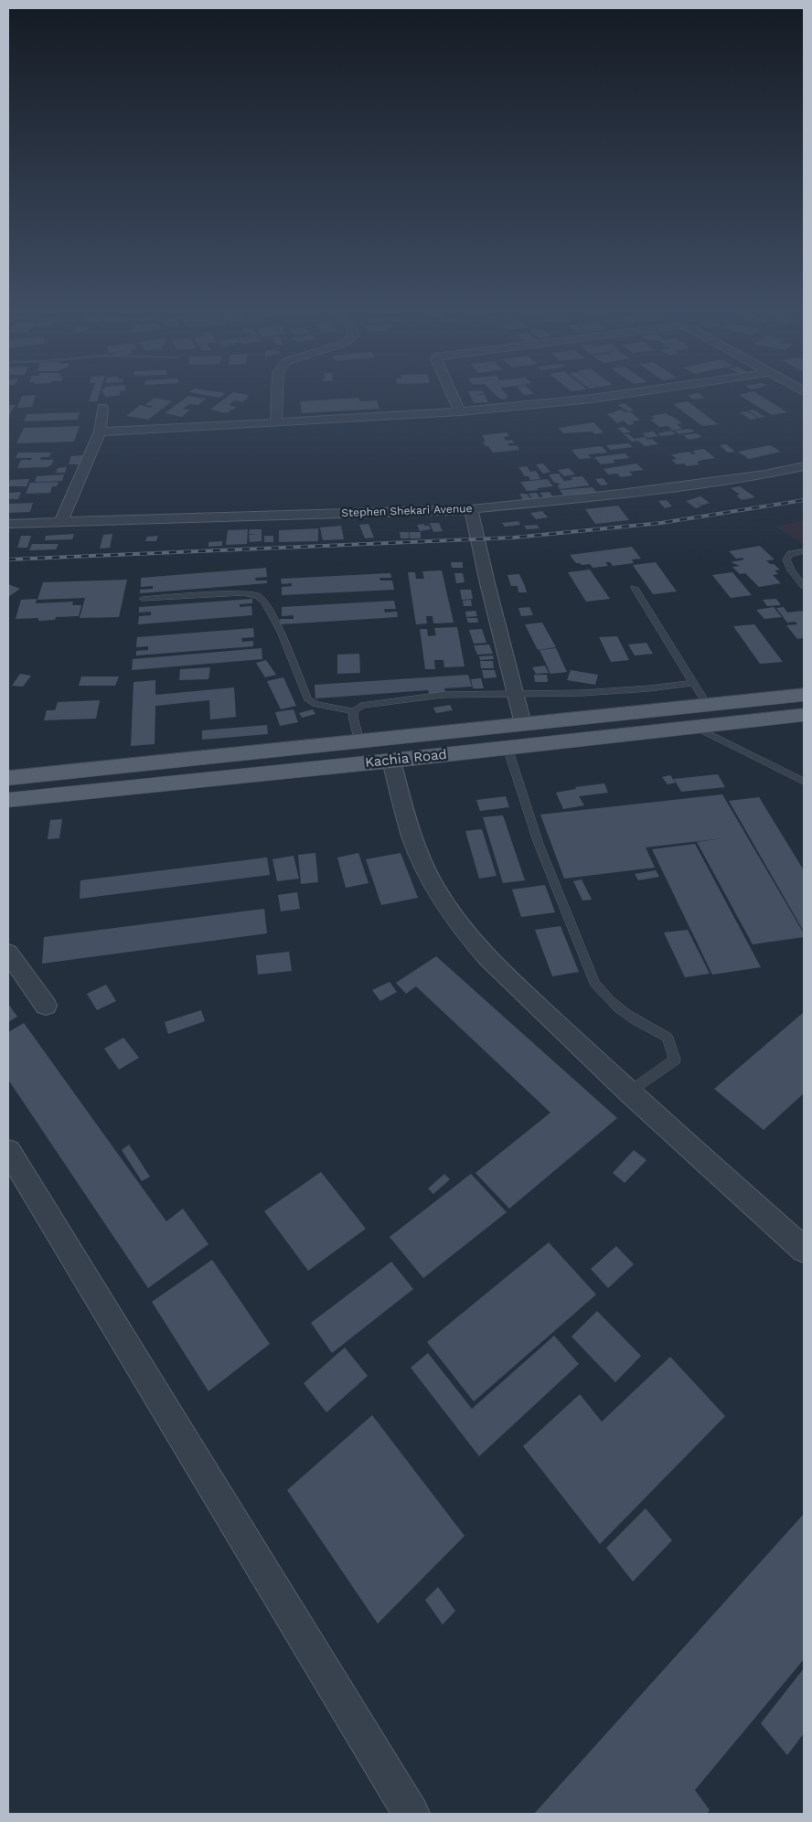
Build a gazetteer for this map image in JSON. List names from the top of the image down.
{
  "streets": {
    "main road": ["Kachia Road"],
    "street": ["Stephen Shekari Avenue"]
  }
}
